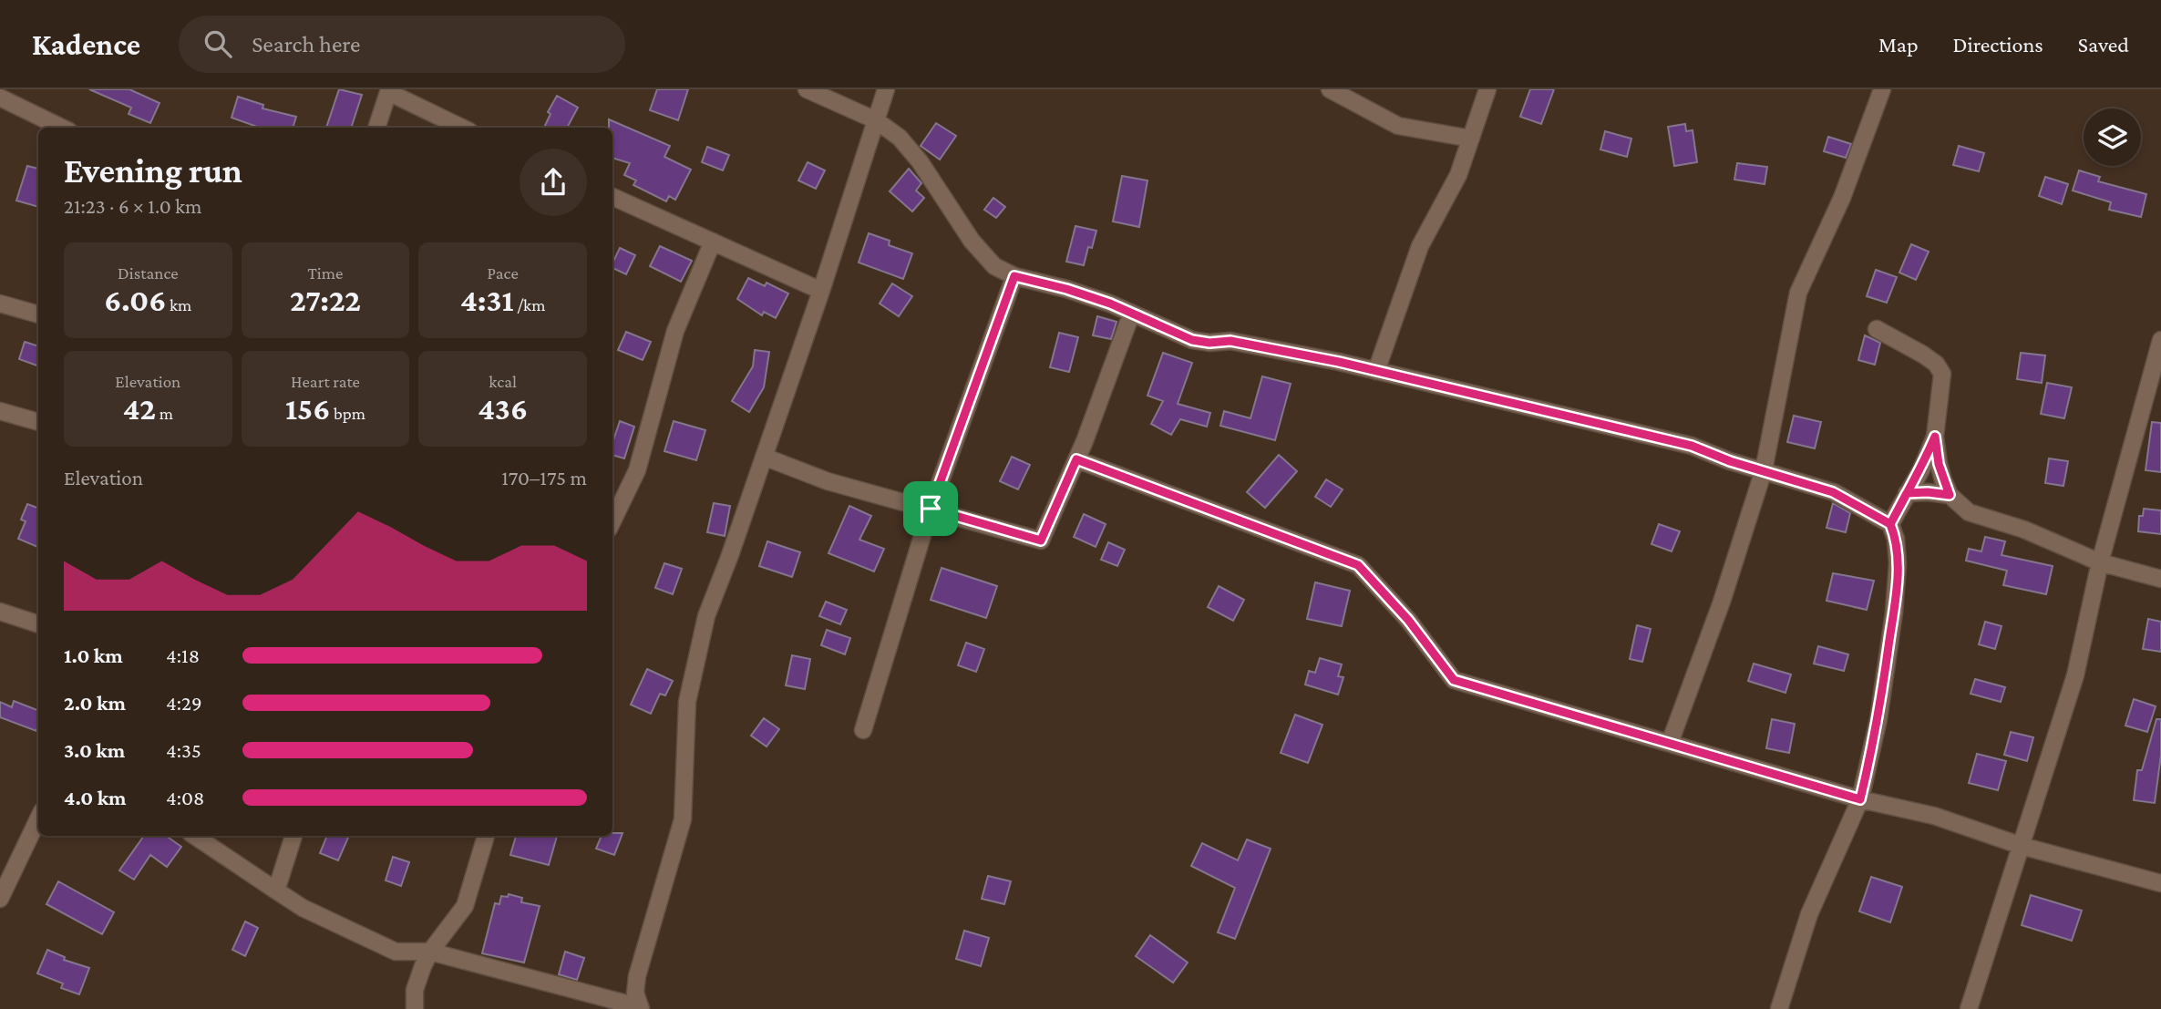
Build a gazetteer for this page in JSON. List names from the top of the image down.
{
  "page": {
    "header": "Kadence",
    "search": "Search here",
    "nav": ["Map", "Directions", "Saved"],
    "heading": ["Evening run", "21:23 · 6 × 1.0 km"],
    "stats": [
      ["Distance", "6.06 km"],
      ["Time", "27:22"],
      ["Pace", "4:31 /km"],
      ["Elevation", "42 m"],
      ["Heart rate", "156 bpm"],
      ["kcal", "436"]
    ],
    "chart": ["Elevation", "170–175 m"],
    "list": [
      {
        "name": "1.0 km",
        "note": "4:18"
      },
      {
        "name": "2.0 km",
        "note": "4:29"
      },
      {
        "name": "3.0 km",
        "note": "4:35"
      },
      {
        "name": "4.0 km",
        "note": "4:08"
      }
    ]
  }
}
